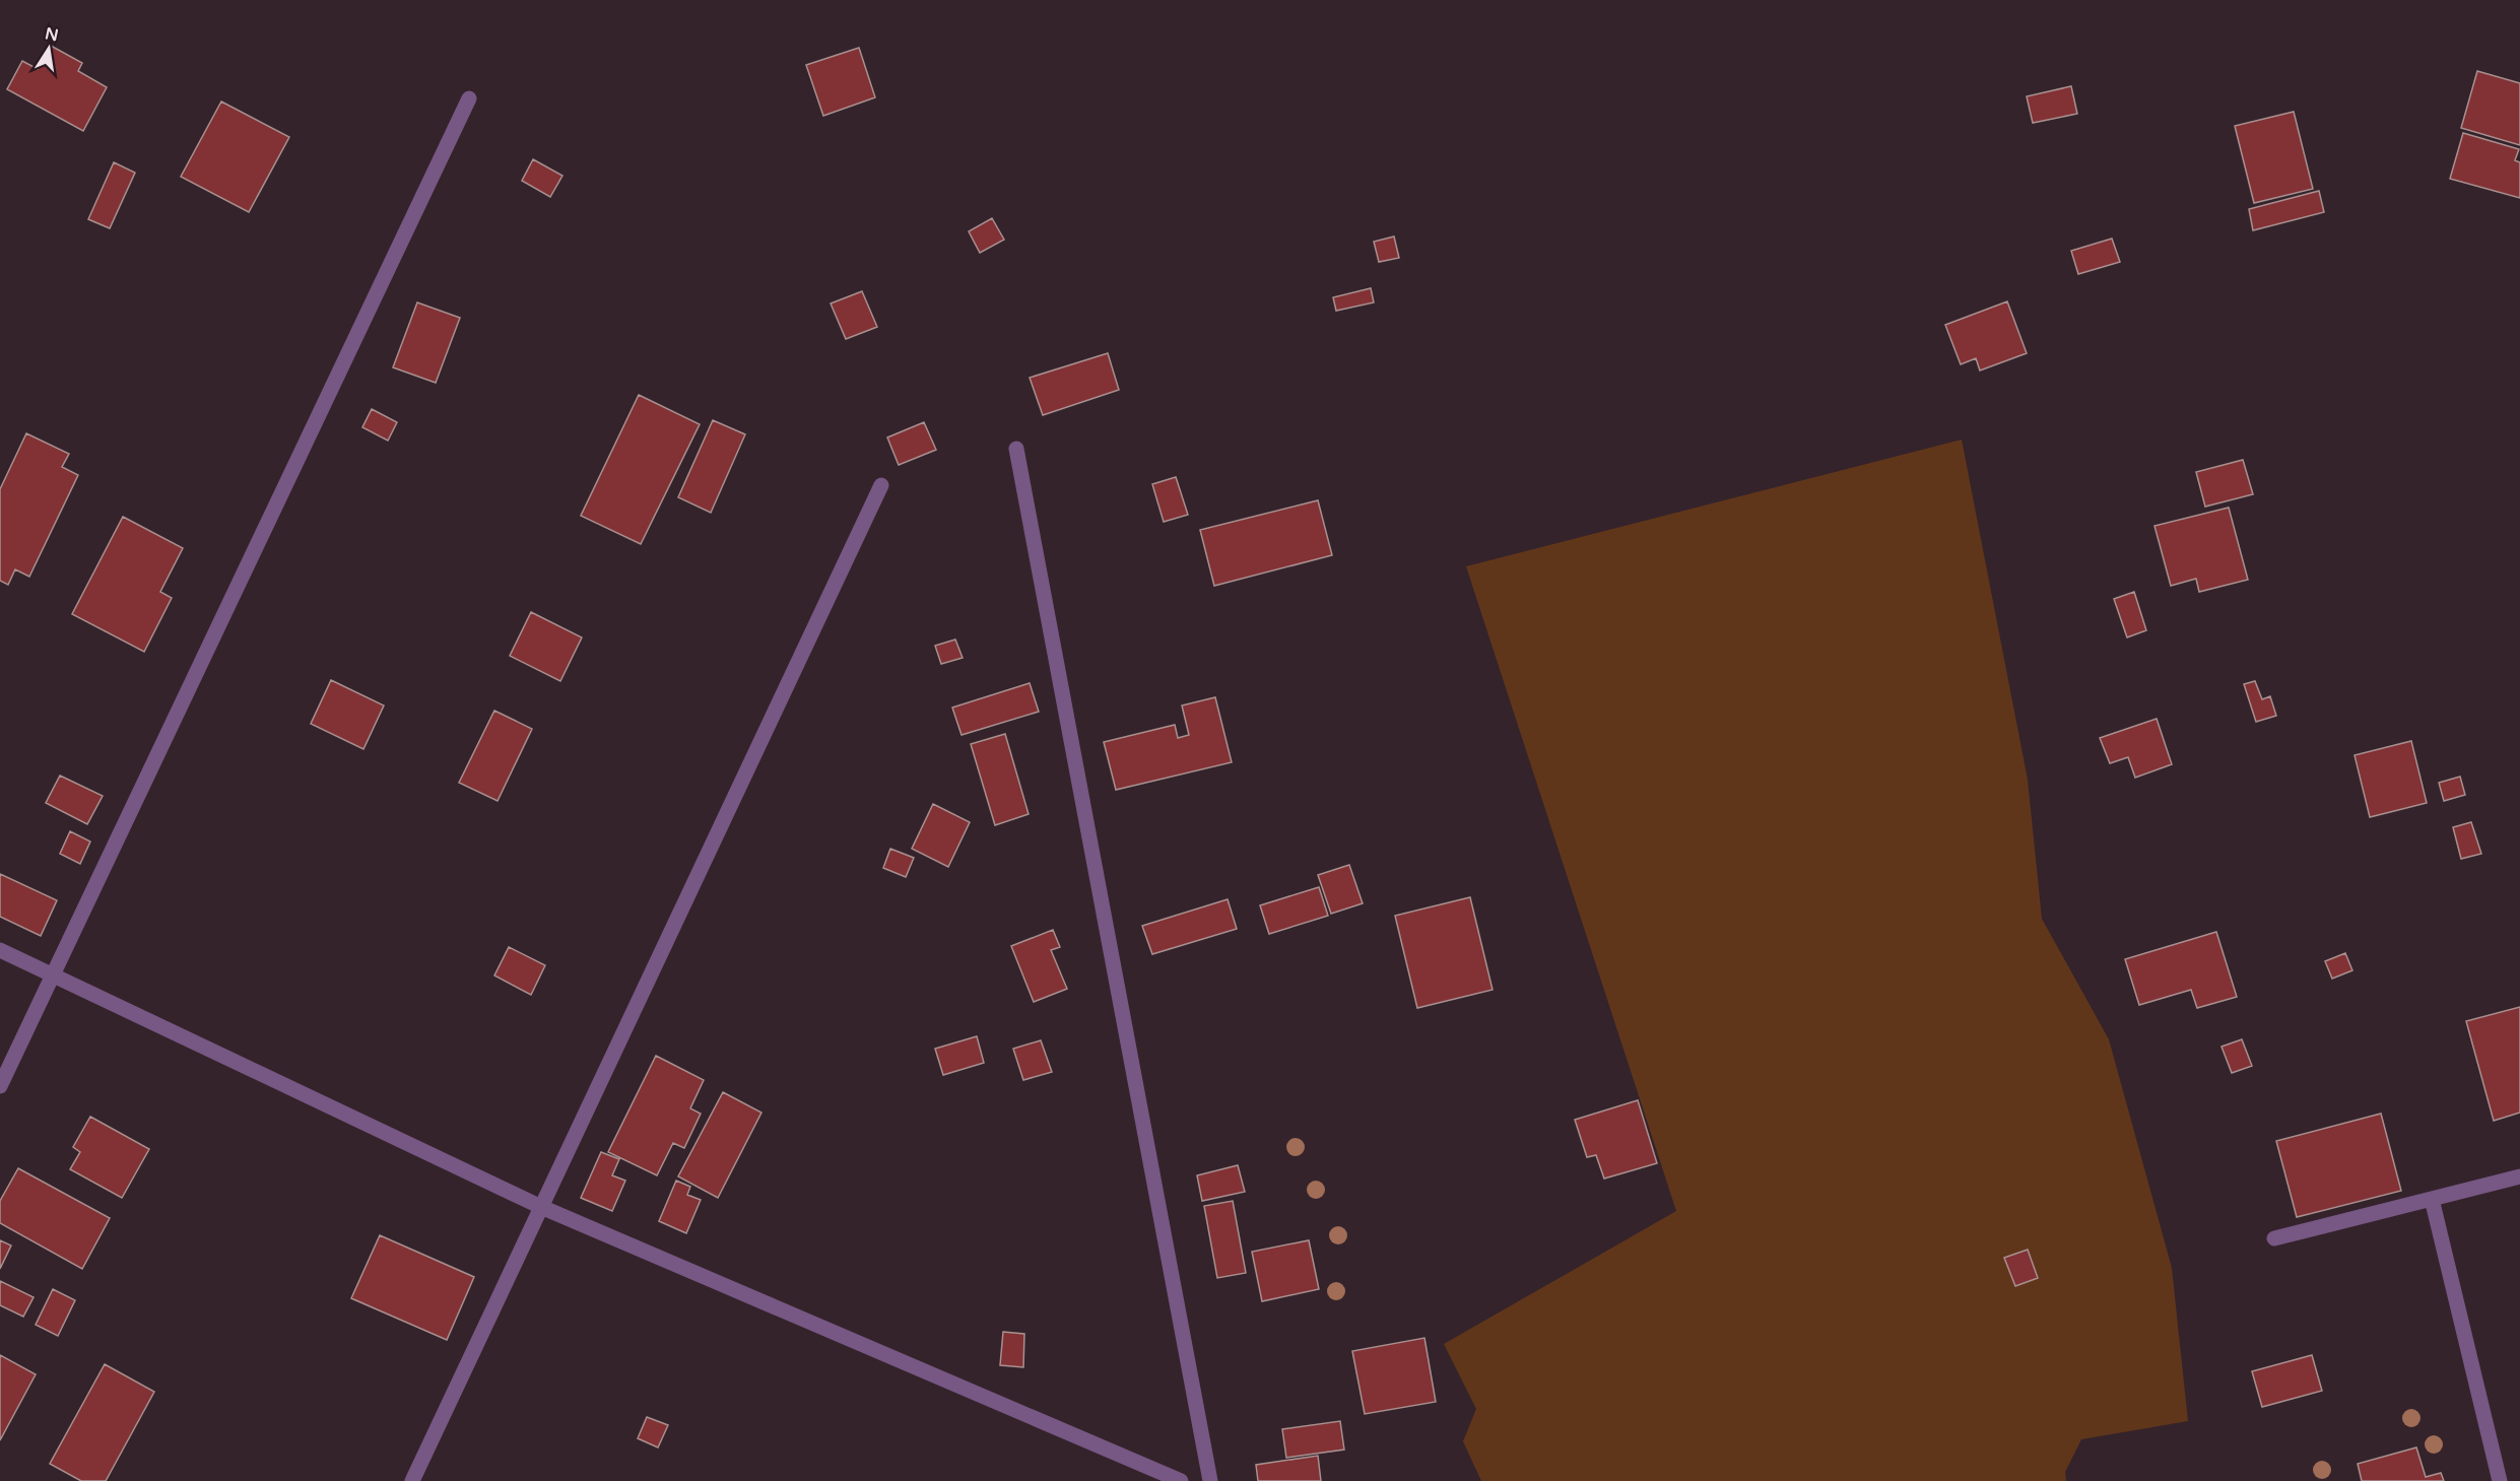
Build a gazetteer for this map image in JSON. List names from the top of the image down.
{
  "north": "top"
}
